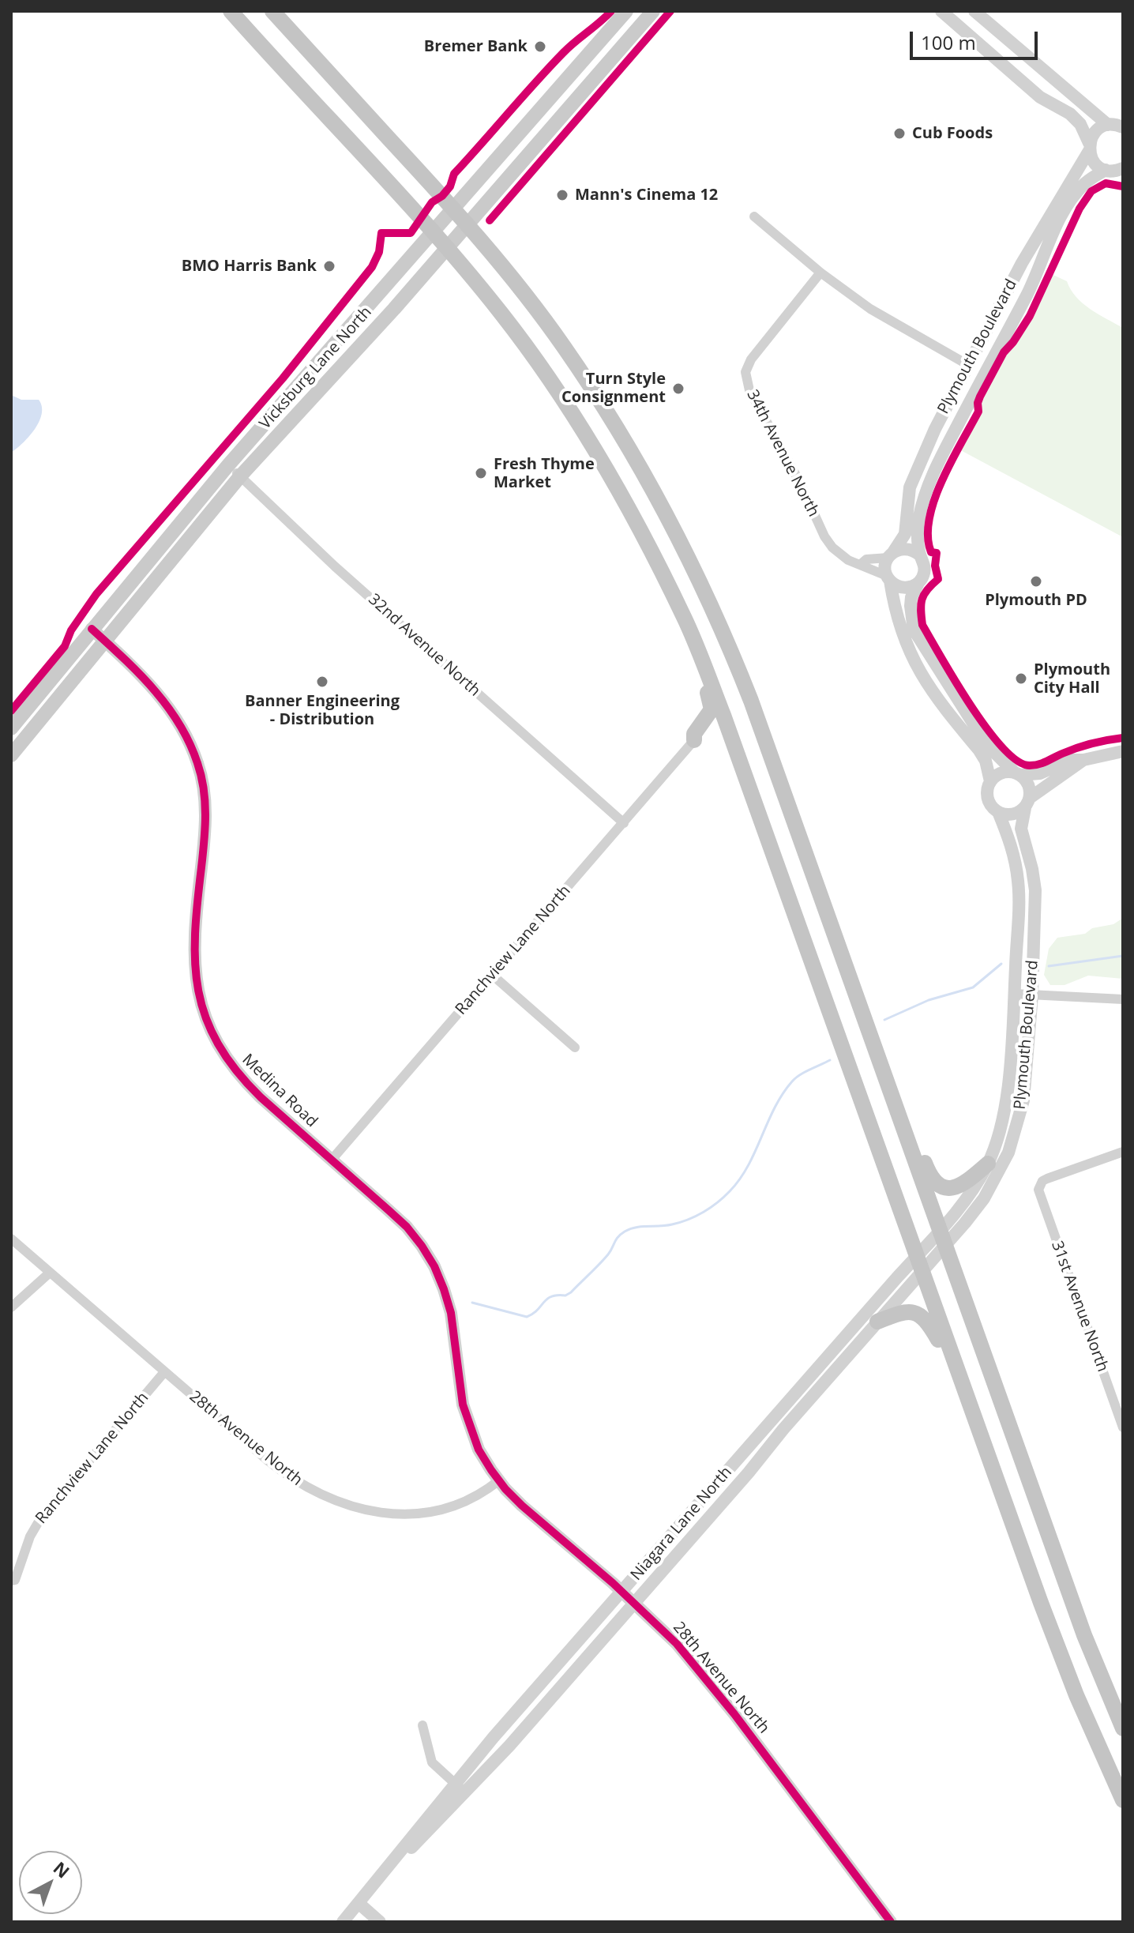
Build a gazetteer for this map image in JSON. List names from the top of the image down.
{
  "streets": {
    "main road": ["Vicksburg Lane North"],
    "street": [
      "Plymouth Boulevard",
      "34th Avenue North",
      "32nd Avenue North",
      "Ranchview Lane North",
      "Medina Road",
      "31st Avenue North",
      "28th Avenue North",
      "Niagara Lane North"
    ]
  },
  "crossings": [
    ["Plymouth Boulevard", "34th Avenue North"],
    ["Plymouth Boulevard", "Niagara Lane North"],
    ["Vicksburg Lane North", "32nd Avenue North"],
    ["Vicksburg Lane North", "Medina Road"],
    ["32nd Avenue North", "Ranchview Lane North"],
    ["Ranchview Lane North", "Medina Road"],
    ["Ranchview Lane North", "28th Avenue North"],
    ["Medina Road", "28th Avenue North"],
    ["28th Avenue North", "Niagara Lane North"]
  ],
  "places": [
    "Bremer Bank",
    "Cub Foods",
    "Mann's Cinema 12",
    "BMO Harris Bank",
    "Turn Style Consignment",
    "Fresh Thyme Market",
    "Plymouth PD",
    "Plymouth City Hall",
    "Banner Engineering - Distribution"
  ],
  "scale_bar": "100 m",
  "north": "top right"
}
